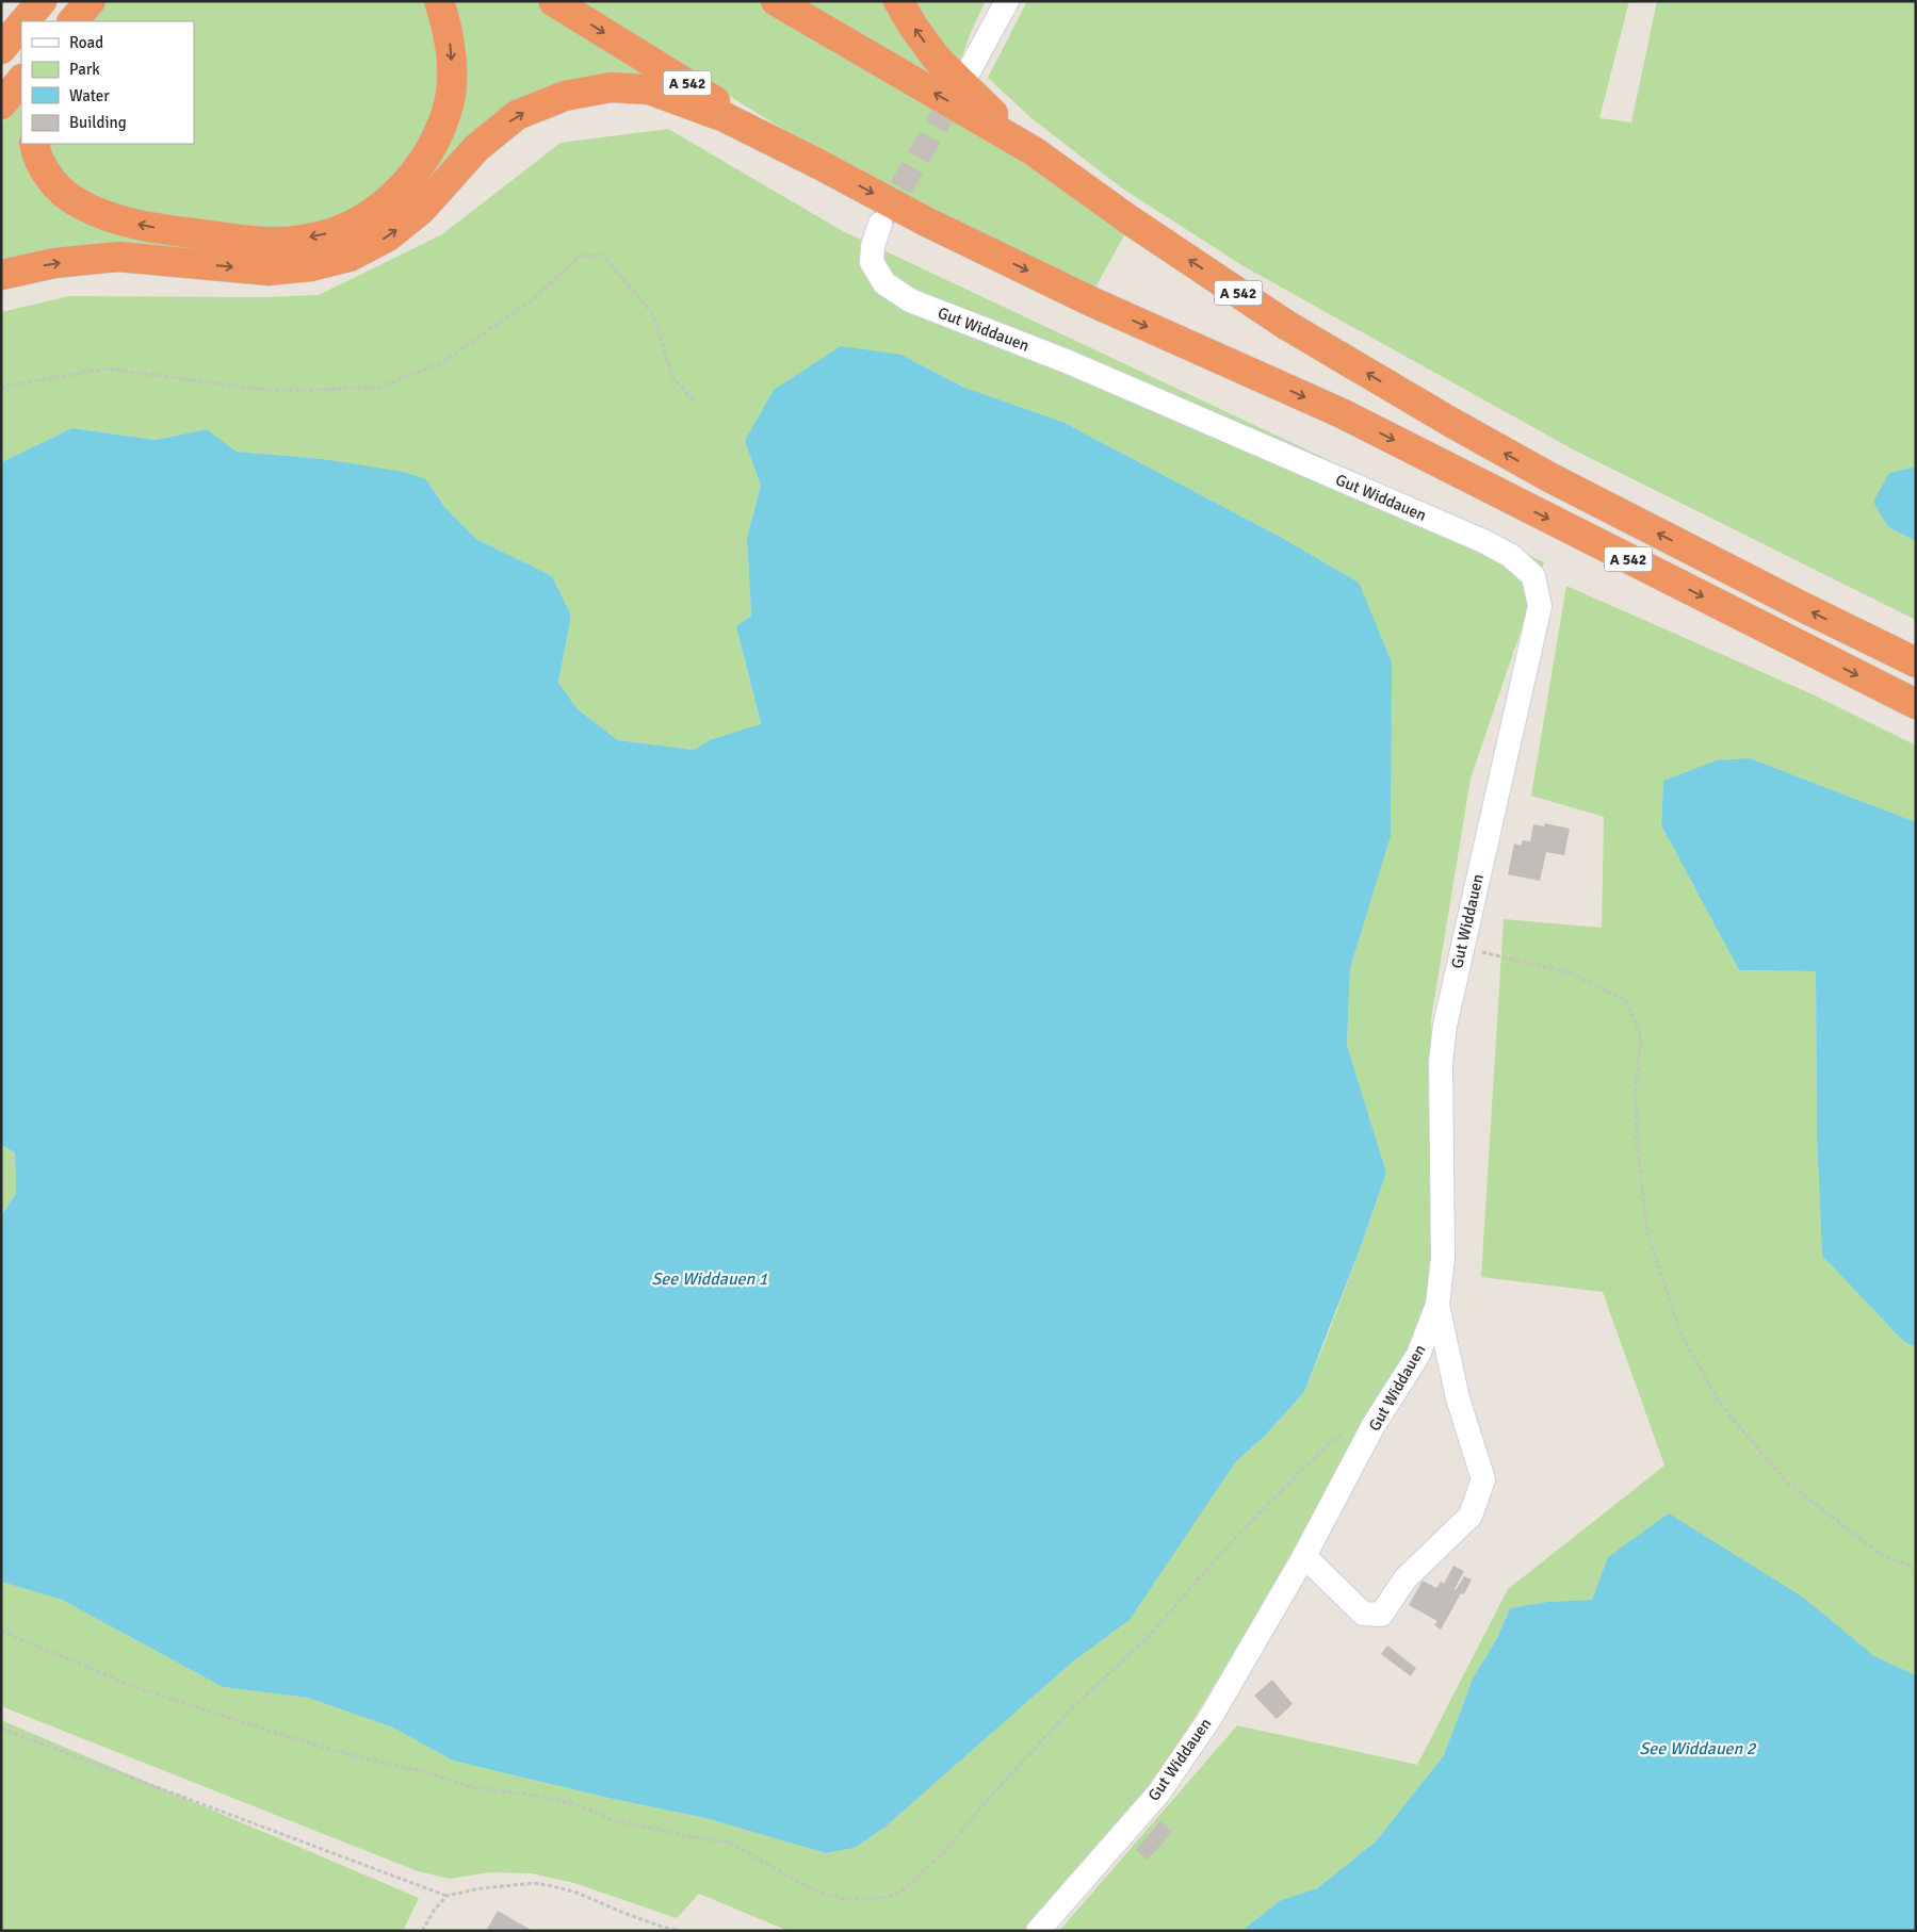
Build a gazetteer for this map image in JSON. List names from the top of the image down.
{
  "streets": {
    "highway": ["A 542"],
    "lane": ["Gut Widdauen"]
  },
  "water": ["See Widdauen 1", "See Widdauen 2"],
  "legend": [
    "Road",
    "Park",
    "Water",
    "Building"
  ]
}
